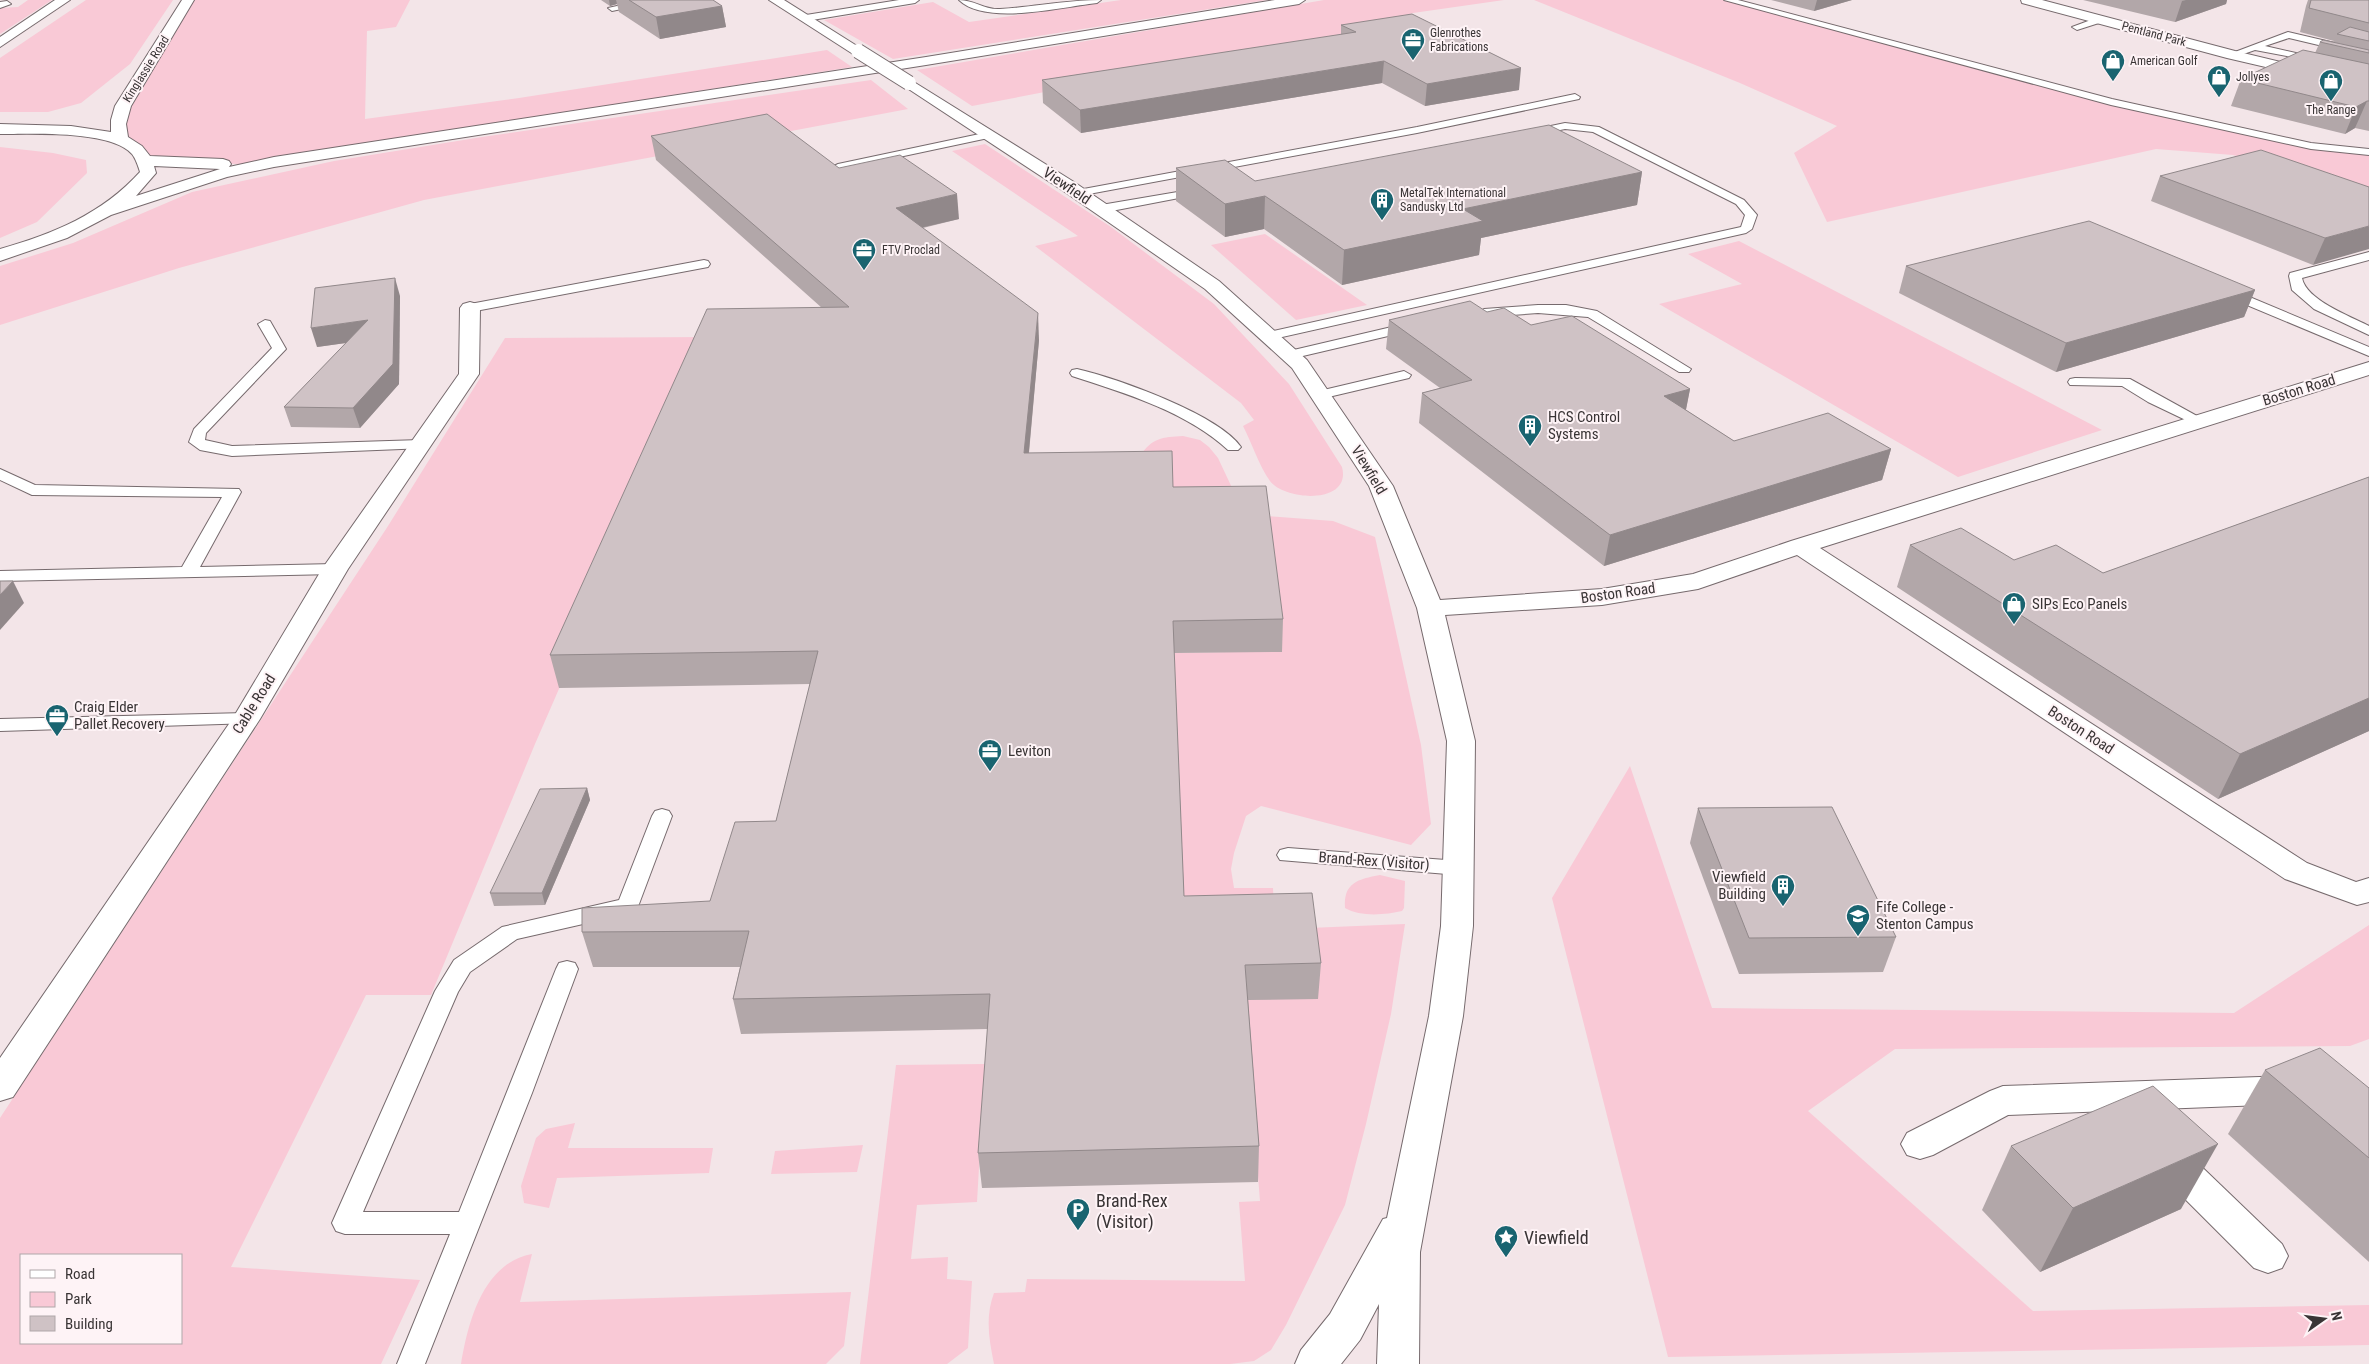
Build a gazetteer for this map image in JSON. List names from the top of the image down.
{
  "streets": {
    "street": [
      "Pentland Park",
      "Kinglassie Road",
      "Viewfield",
      "Boston Road",
      "Cable Road"
    ],
    "lane": ["Brand-Rex (Visitor)"]
  },
  "crossings": [
    ["Viewfield", "Boston Road"],
    ["Viewfield", "Brand-Rex (Visitor)"]
  ],
  "places": {
    "office": [
      "Glenrothes Fabrications",
      "FTV Proclad",
      "Craig Elder Pallet Recovery",
      "Leviton"
    ],
    "shop": [
      "American Golf",
      "Jollyes",
      "The Range",
      "SIPs Eco Panels"
    ],
    "building": ["MetalTek International Sandusky Ltd", "HCS Control Systems", "Viewfield Building"],
    "school or university": ["Fife College - Stenton Campus"],
    "parking": ["Brand-Rex (Visitor)"],
    "place": ["Viewfield"]
  },
  "legend": ["Road", "Park", "Building"],
  "north": "right"
}
